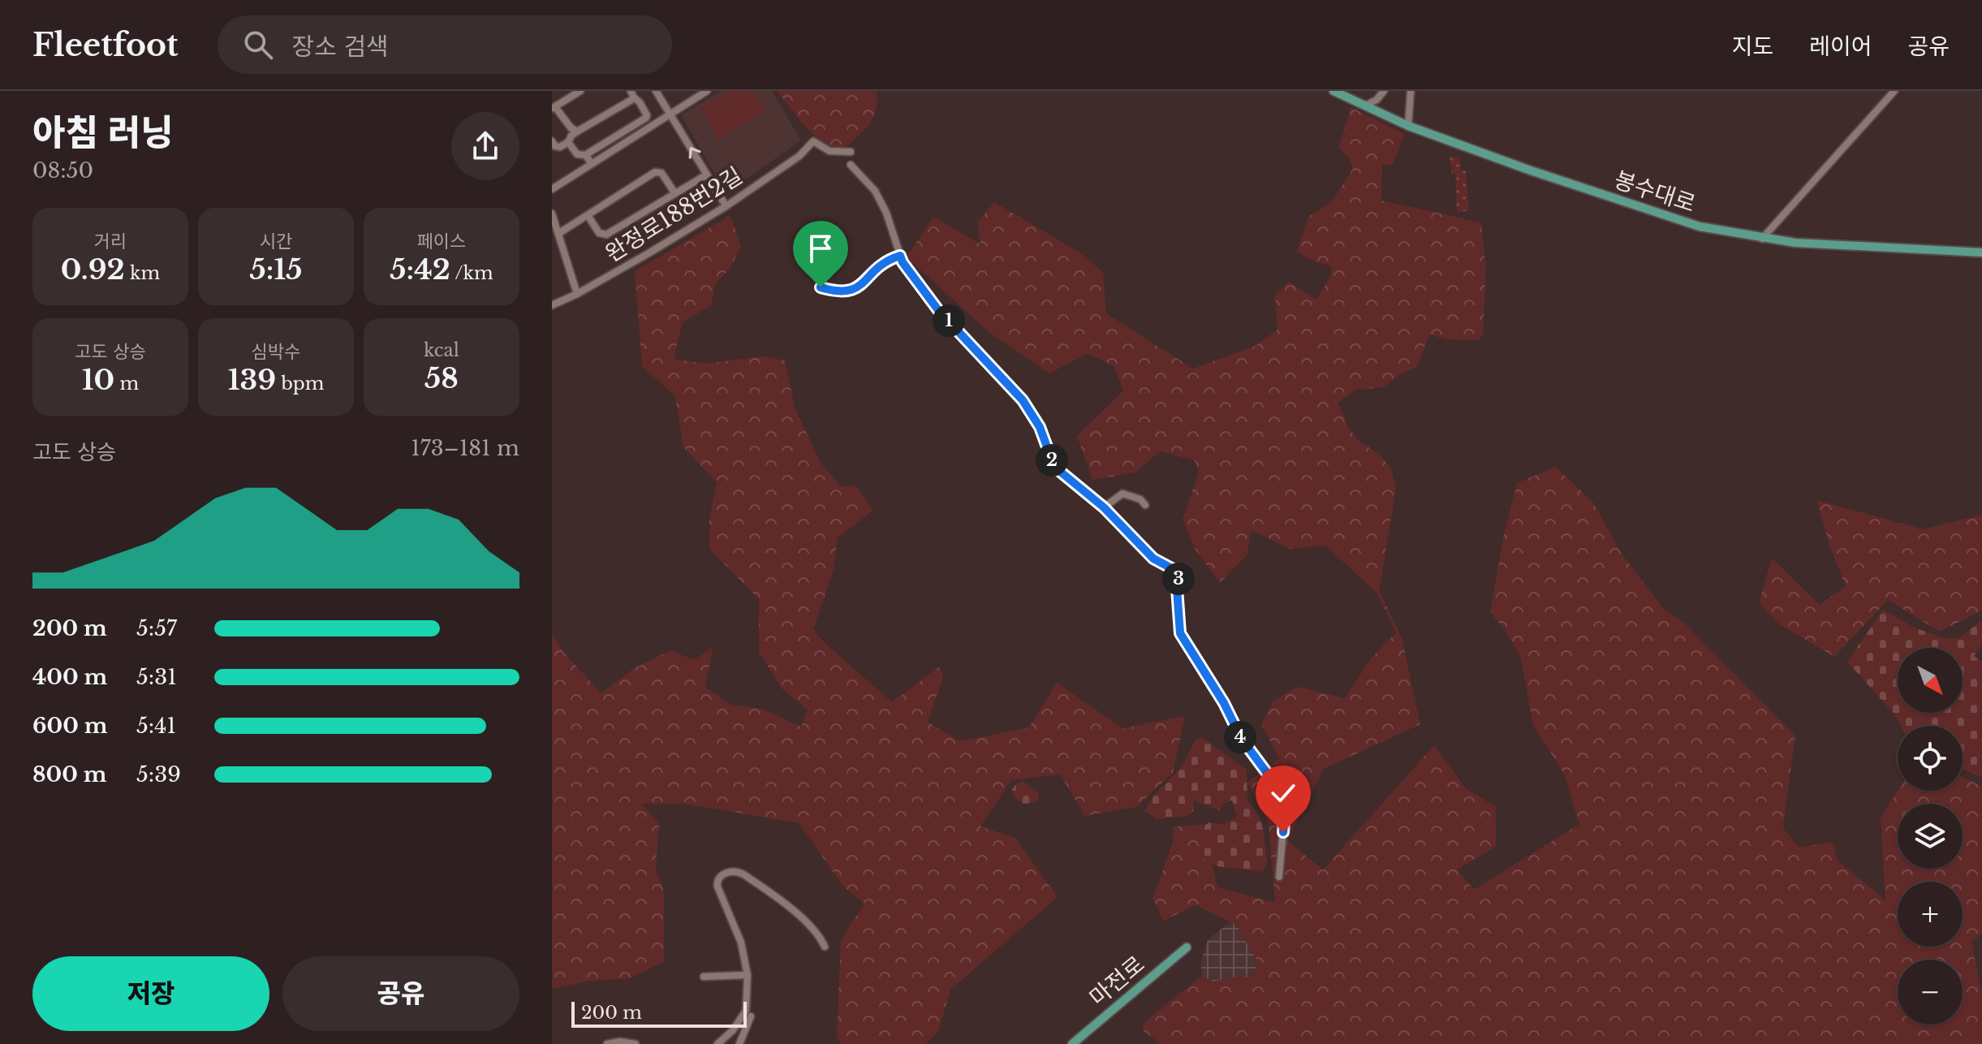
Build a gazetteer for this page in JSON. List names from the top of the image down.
{
  "streets": {
    "main road": ["봉수대로", "마전로"],
    "street": ["완정로188번2길"]
  },
  "scale_bar": "200 m",
  "north": "bottom right",
  "page": {
    "header": "Fleetfoot",
    "search": "장소 검색",
    "nav": ["지도", "레이어", "공유"],
    "heading": ["아침 러닝", "08:50"],
    "stats": [
      ["거리", "0.92 km"],
      ["시간", "5:15"],
      ["페이스", "5:42 /km"],
      ["고도 상승", "10 m"],
      ["심박수", "139 bpm"],
      ["kcal", "58"]
    ],
    "pins": [
      "1",
      "2",
      "3",
      "4"
    ],
    "chart": ["고도 상승", "173–181 m"],
    "list": [
      {
        "name": "200 m",
        "note": "5:57"
      },
      {
        "name": "400 m",
        "note": "5:31"
      },
      {
        "name": "600 m",
        "note": "5:41"
      },
      {
        "name": "800 m",
        "note": "5:39"
      }
    ],
    "map_buttons": ["+", "−"],
    "buttons": ["저장", "공유"],
    "scale": "200 m"
  }
}
